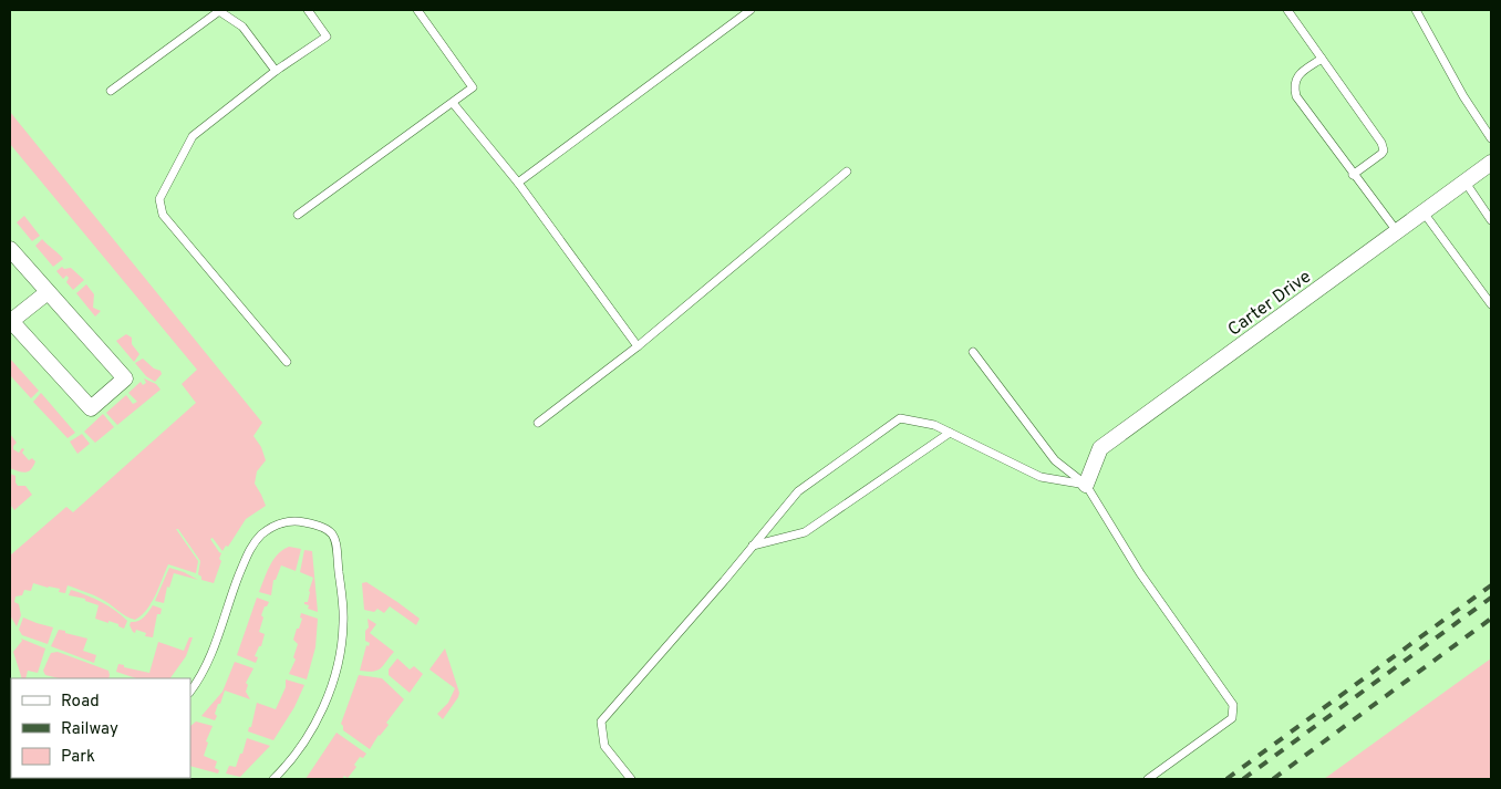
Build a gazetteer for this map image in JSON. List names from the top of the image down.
{
  "streets": {
    "street": ["Carter Drive"]
  },
  "legend": ["Road", "Railway", "Park"]
}
